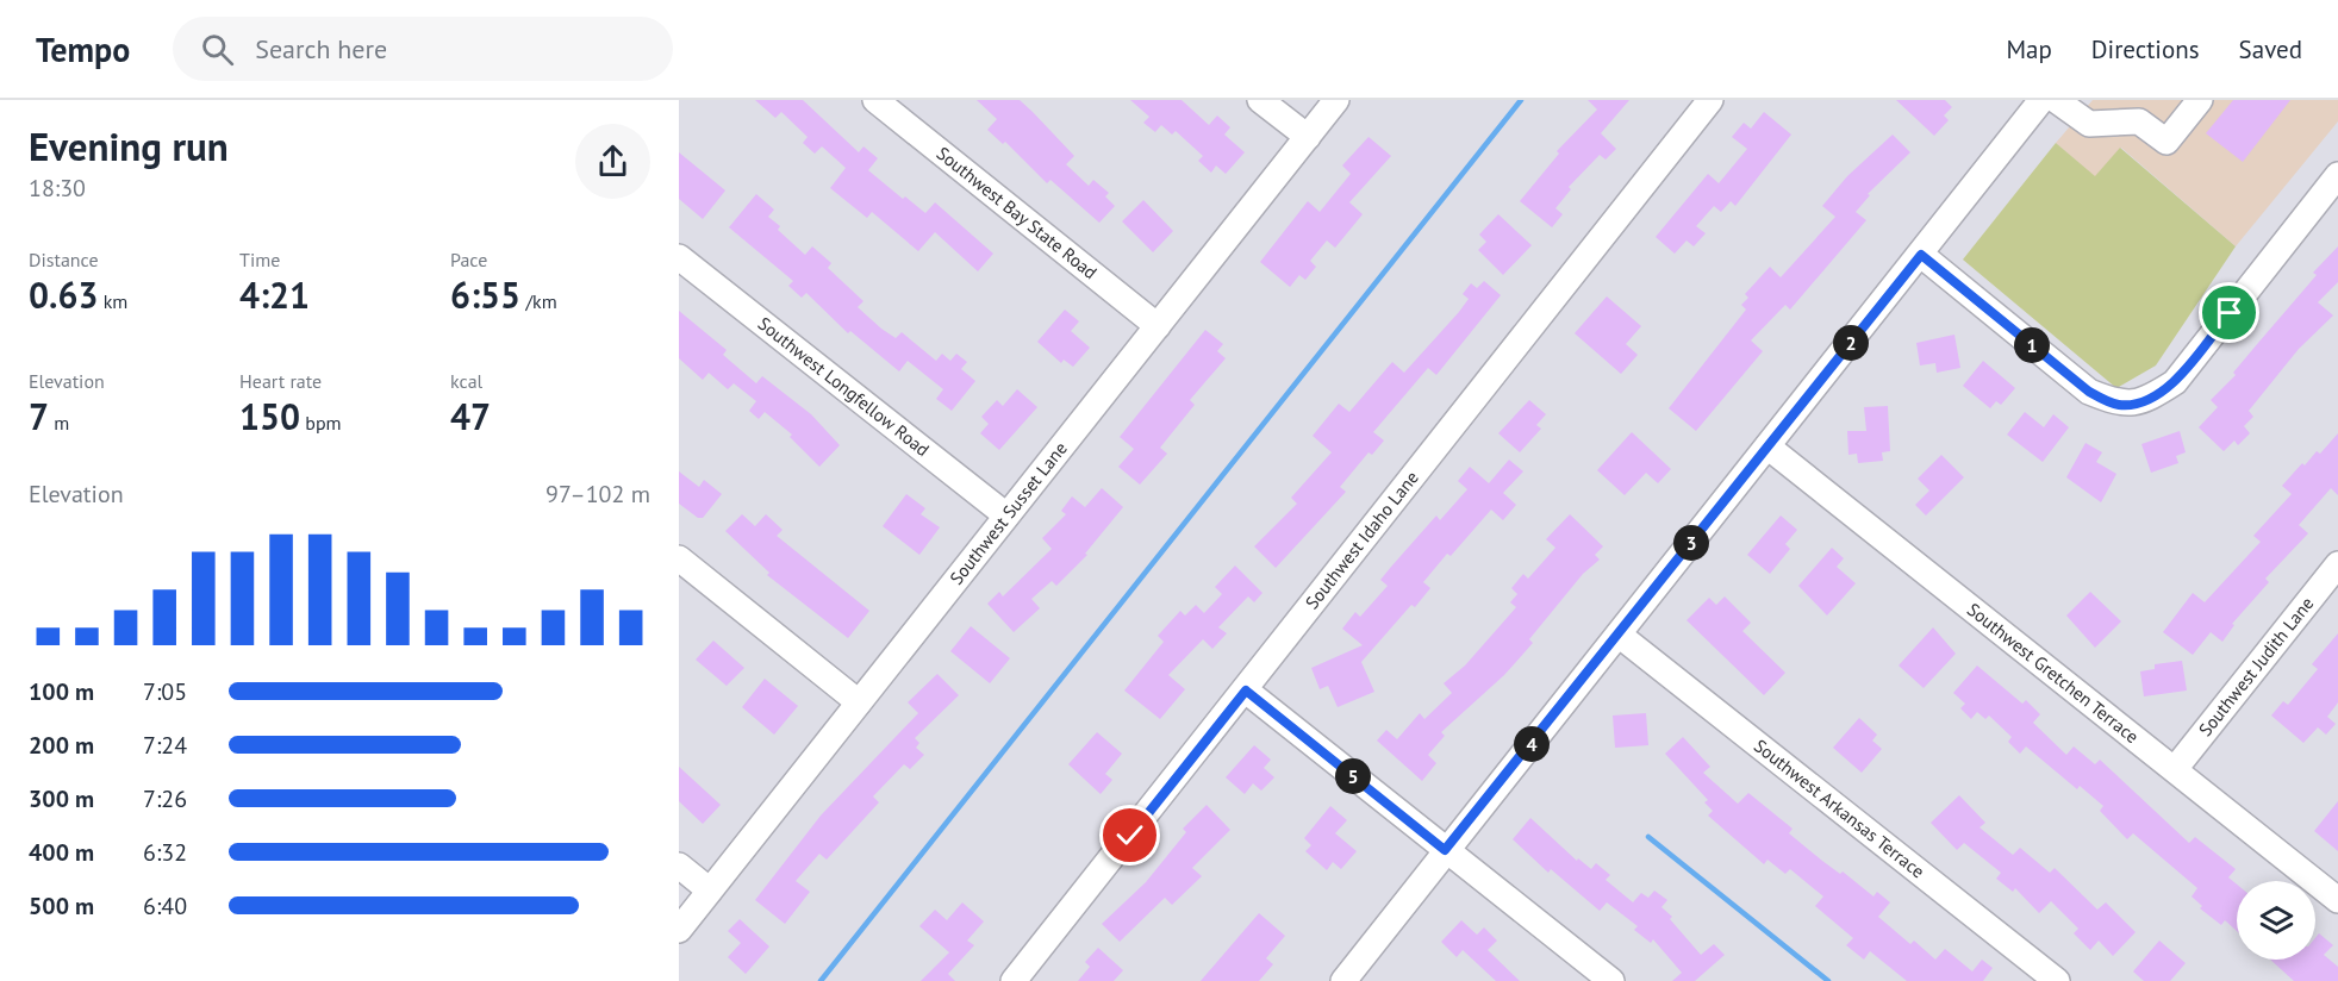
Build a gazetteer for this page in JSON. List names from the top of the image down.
{
  "streets": {
    "street": [
      "Southwest Bay State Road",
      "Southwest Longfellow Road",
      "Southwest Susset Lane",
      "Southwest Idaho Lane",
      "Southwest Judith Lane",
      "Southwest Gretchen Terrace",
      "Southwest Arkansas Terrace"
    ]
  },
  "crossings": [
    ["Southwest Bay State Road", "Southwest Susset Lane"],
    ["Southwest Longfellow Road", "Southwest Susset Lane"],
    ["Southwest Judith Lane", "Southwest Gretchen Terrace"]
  ],
  "page": {
    "header": "Tempo",
    "search": "Search here",
    "nav": ["Map", "Directions", "Saved"],
    "heading": ["Evening run", "18:30"],
    "stats": [
      ["Distance", "0.63 km"],
      ["Time", "4:21"],
      ["Pace", "6:55 /km"],
      ["Elevation", "7 m"],
      ["Heart rate", "150 bpm"],
      ["kcal", "47"]
    ],
    "pins": [
      "2",
      "1",
      "3",
      "4",
      "5"
    ],
    "chart": ["Elevation", "97–102 m"],
    "list": [
      {
        "name": "100 m",
        "note": "7:05"
      },
      {
        "name": "200 m",
        "note": "7:24"
      },
      {
        "name": "300 m",
        "note": "7:26"
      },
      {
        "name": "400 m",
        "note": "6:32"
      },
      {
        "name": "500 m",
        "note": "6:40"
      }
    ]
  }
}
